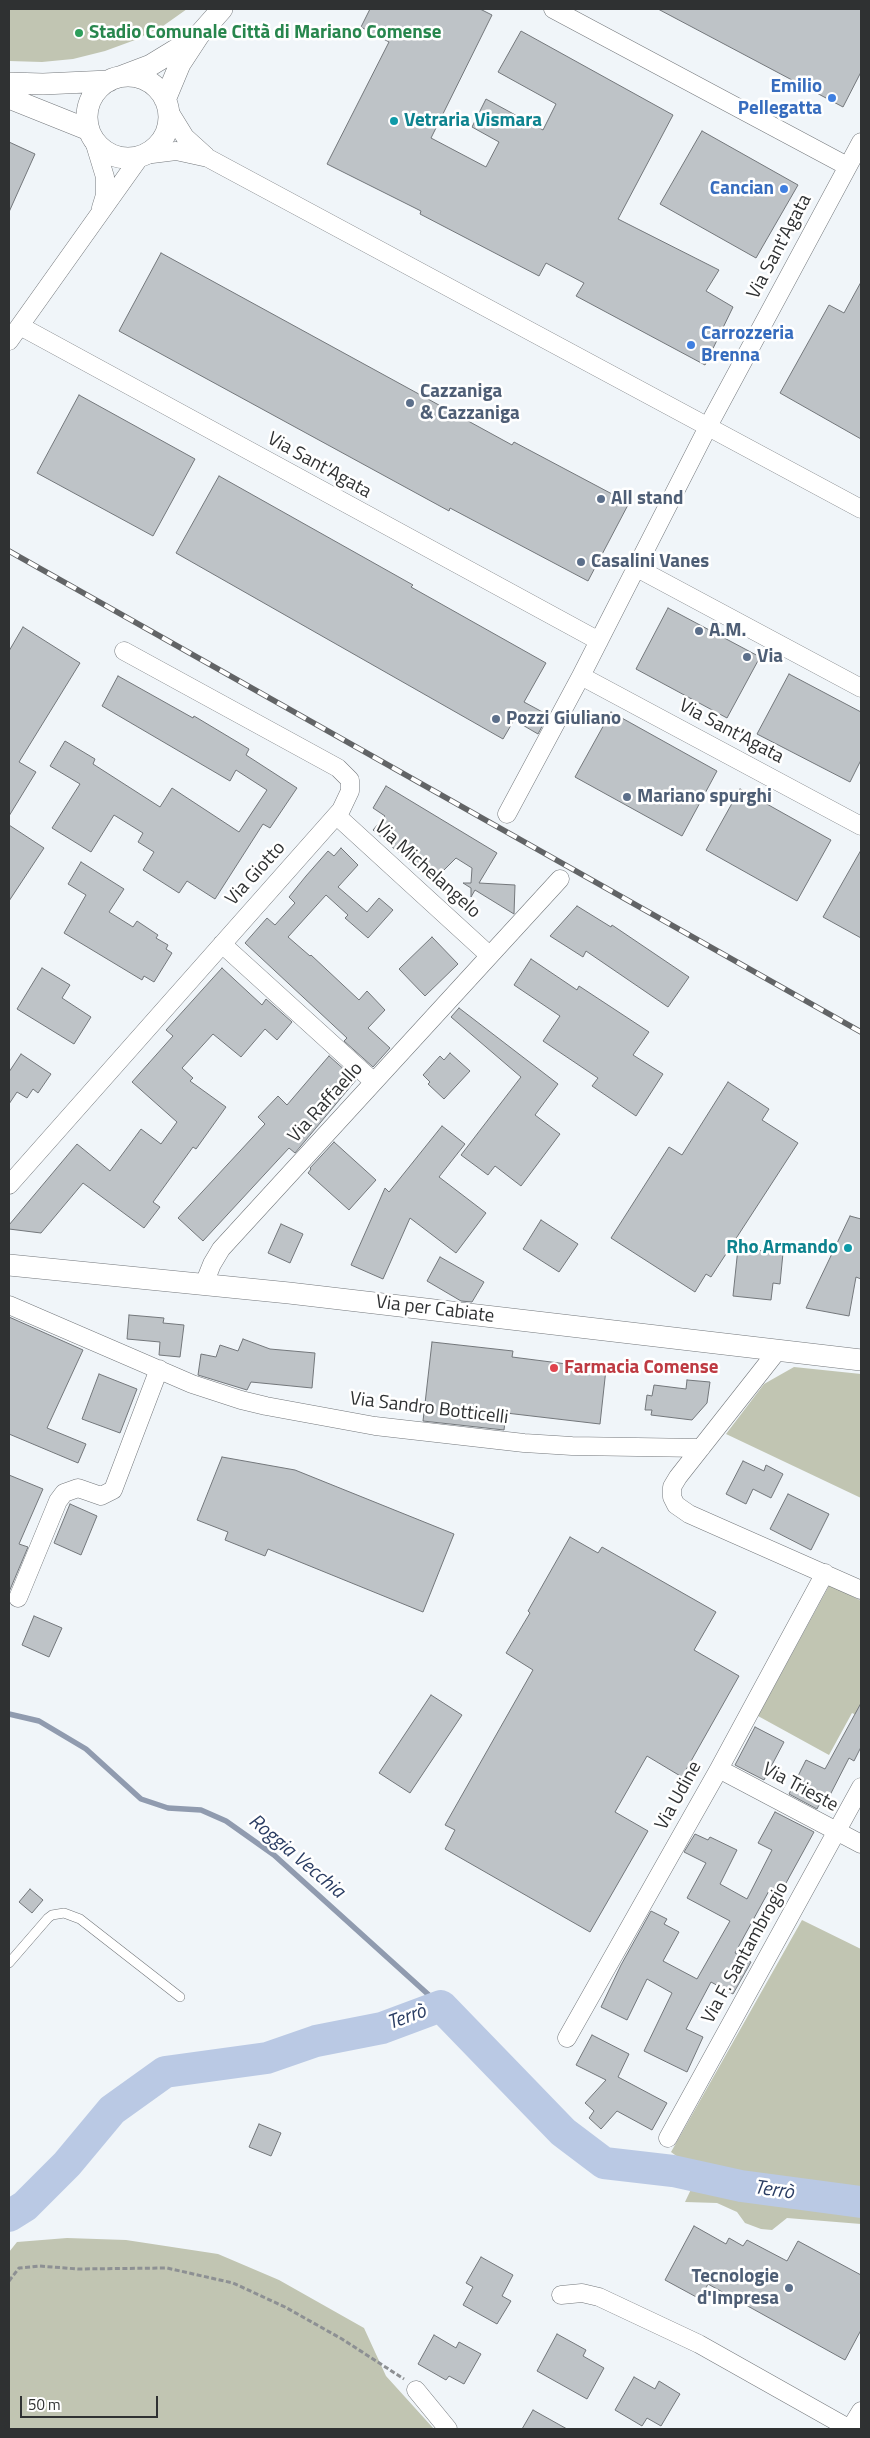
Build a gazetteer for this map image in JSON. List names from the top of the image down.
{
  "streets": {
    "street": [
      "Via Sant'Agata",
      "Via Michelangelo",
      "Via Giotto",
      "Via Raffaello",
      "Via per Cabiate",
      "Via Sandro Botticelli",
      "Via Trieste",
      "Via Udine",
      "Via F. Santambrogio"
    ]
  },
  "crossings": [
    ["Via Michelangelo", "Via Giotto"],
    ["Via Michelangelo", "Via Raffaello"],
    ["Via Raffaello", "Via per Cabiate"],
    ["Via Trieste", "Via Udine"],
    ["Via Trieste", "Via F. Santambrogio"]
  ],
  "water": ["Roggia Vecchia", "Terrò"],
  "places": [
    "Stadio Comunale Città di Mariano Comense",
    "Emilio Pellegatta",
    "Vetraria Vismara",
    "Cancian",
    "Carrozzeria Brenna",
    "Cazzaniga & Cazzaniga",
    "All stand",
    "Casalini Vanes",
    "A.M.",
    "Via",
    "Pozzi Giuliano",
    "Mariano spurghi",
    "Rho Armando",
    "Farmacia Comense",
    "Tecnologie d'Impresa"
  ],
  "scale_bar": "50 m"
}
